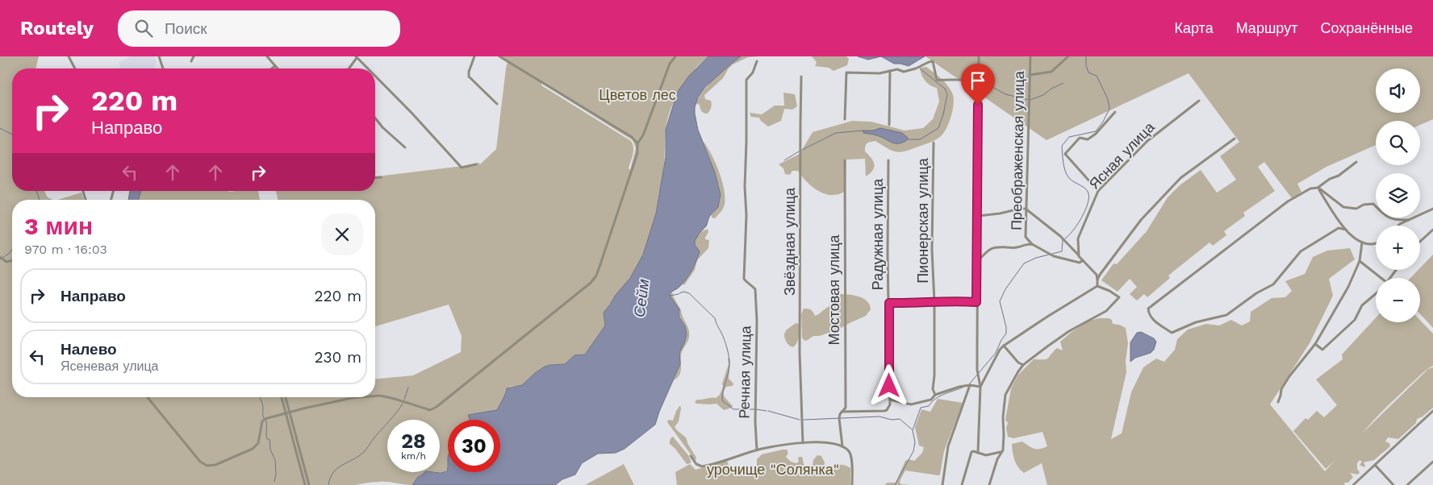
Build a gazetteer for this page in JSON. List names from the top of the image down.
{
  "streets": {
    "street": [
      "Преображенская улица",
      "Ясная улица",
      "Пионерская улица",
      "Радужная улица",
      "Звёздная улица",
      "Мостовая улица",
      "Речная улица"
    ]
  },
  "crossings": [
    ["Радужная улица", "Мостовая улица"]
  ],
  "water": ["Сейм"],
  "parks": ["Цветов лес", "урочище \"Солянка\""],
  "page": {
    "header": "Routely",
    "search": "Поиск",
    "nav": ["Карта", "Маршрут", "Сохранённые"],
    "map_buttons": ["+", "−"],
    "turn": ["220 m", "Направо"],
    "heading": ["3 мин", "970 m · 16:03"],
    "list": [
      {
        "name": "Направо",
        "value": "220 m"
      },
      {
        "name": "Налево",
        "note": "Ясеневая улица",
        "value": "230 m"
      }
    ],
    "speed": "28 km/h",
    "limit": "30"
  }
}
